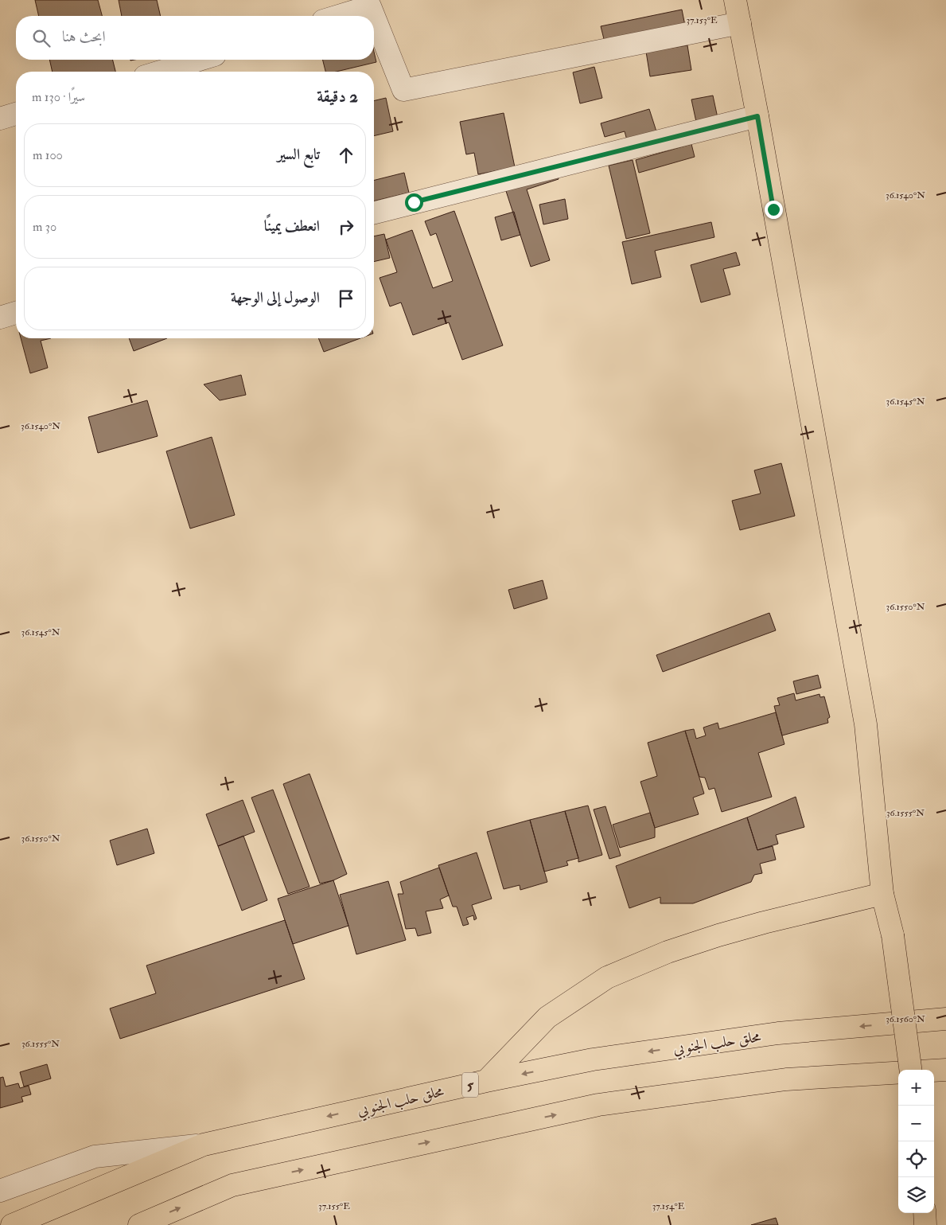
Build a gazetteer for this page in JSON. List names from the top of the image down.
{
  "streets": {
    "main road": ["محلق حلب الجنوبي", "5"]
  },
  "page": {
    "search": "ابحث هنا",
    "heading": ["2 دقيقة", "سيرًا · 130 m"],
    "list": [
      ["تابع السير", "100 m"],
      ["انعطف يمينًا", "30 m"],
      "الوصول إلى الوجهة"
    ],
    "map_buttons": ["+", "−"]
  },
  "coordinates": [
    "37.153°E",
    "36.1540°N",
    "36.1545°N",
    "36.1550°N",
    "36.1555°N",
    "36.1560°N",
    "37.155°E",
    "37.154°E"
  ]
}
